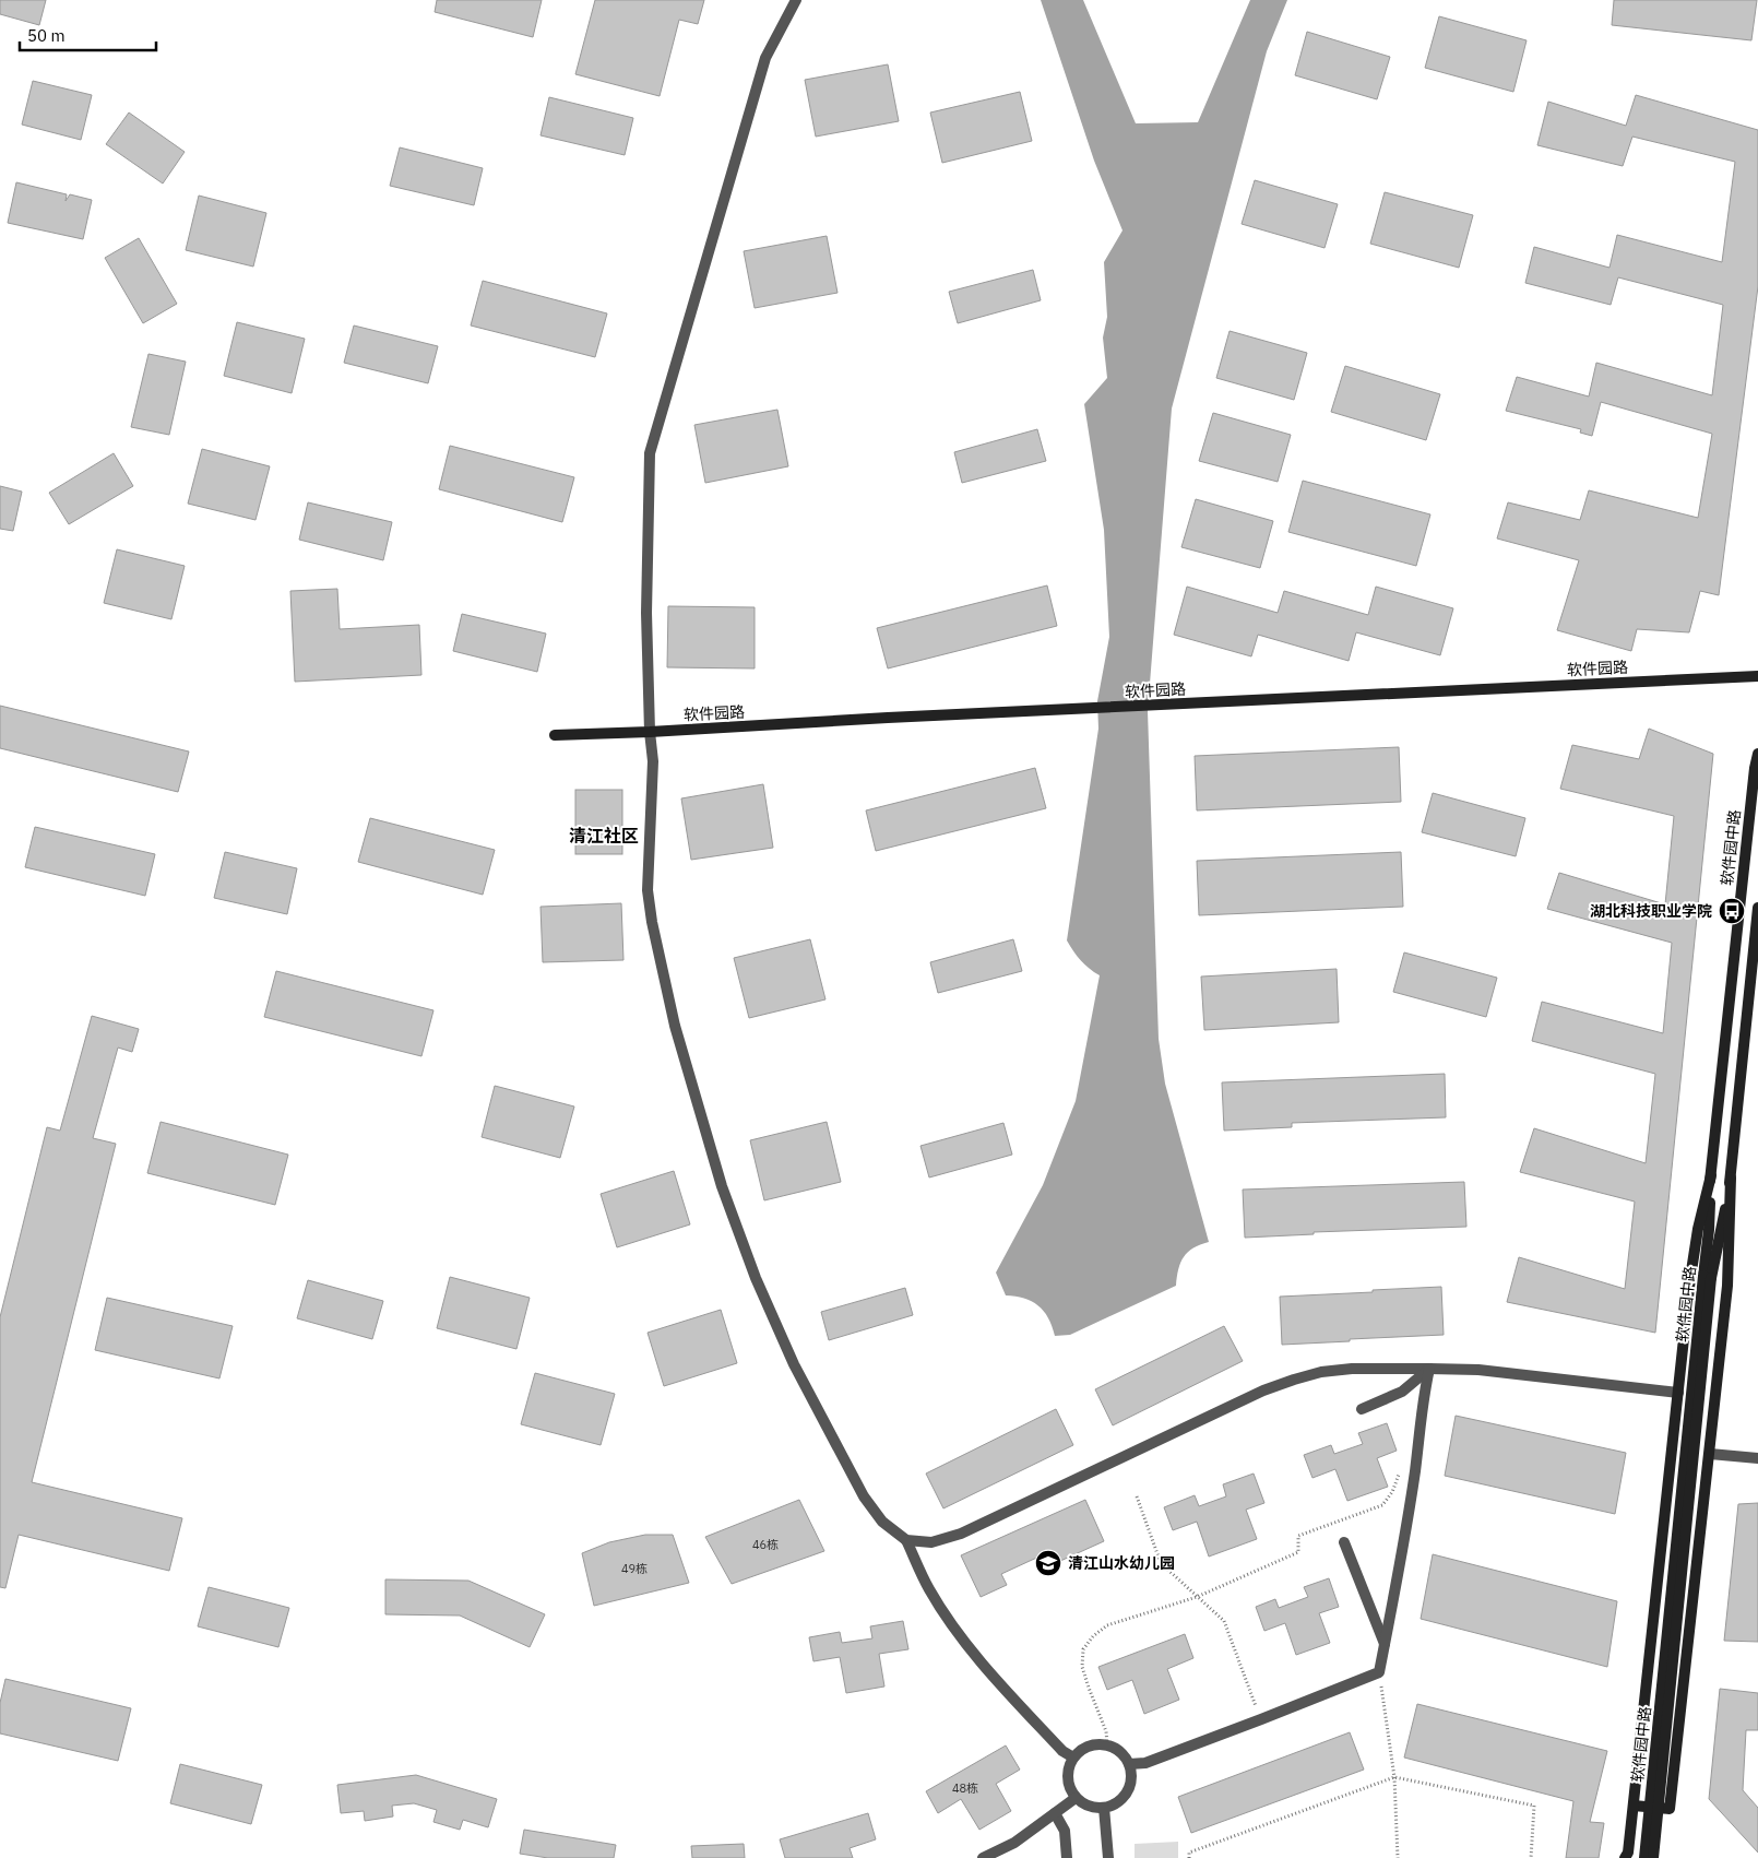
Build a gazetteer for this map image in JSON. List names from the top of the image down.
{
  "streets": {
    "main road": ["软件园路", "软件园中路"]
  },
  "districts": ["清江社区"],
  "places": {
    "bus stop": ["湖北科技职业学院"],
    "school or university": ["清江山水幼儿园"]
  },
  "house_numbers": ["46栋", "49栋", "48栋"],
  "scale_bar": "50 m"
}
